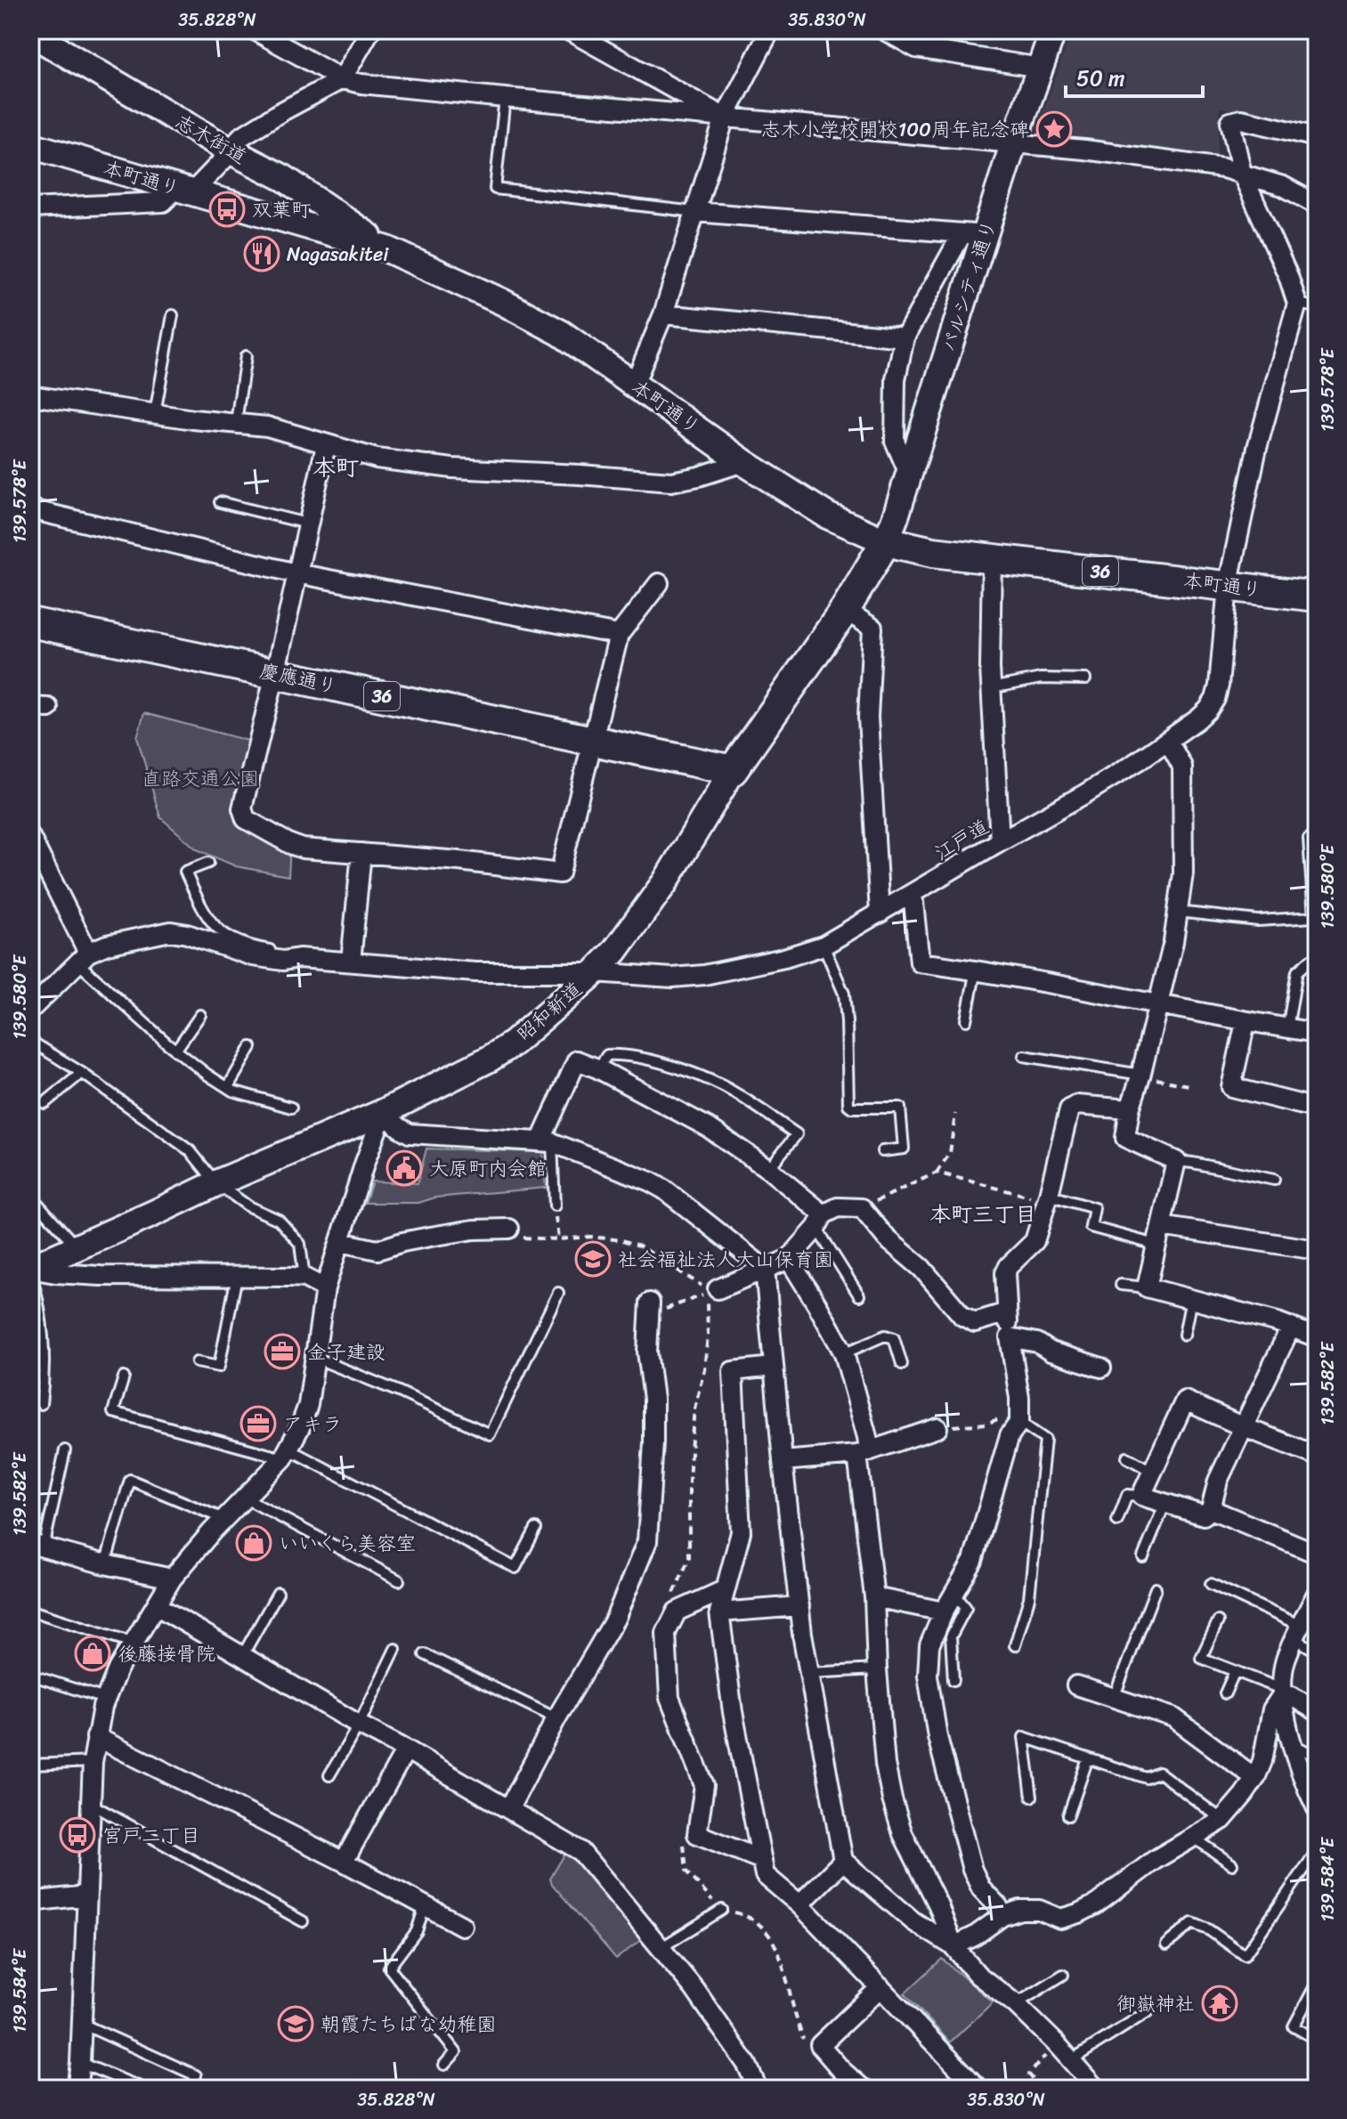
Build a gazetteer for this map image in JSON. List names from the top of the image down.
{
  "streets": {
    "main road": [
      "志木街道",
      "本町通り",
      "パルシティ通り",
      "36",
      "慶應通り",
      "昭和新道"
    ],
    "street": ["江戸道"]
  },
  "crossings": [
    ["志木街道", "本町通り"],
    ["本町通り", "パルシティ通り"],
    ["本町通り", "江戸道"],
    ["本町通り", "昭和新道"],
    ["パルシティ通り", "昭和新道"],
    ["慶應通り", "昭和新道"],
    ["江戸道", "昭和新道"]
  ],
  "districts": ["本町", "本町三丁目"],
  "parks": ["直路交通公園"],
  "places": {
    "place": ["志木小学校開校100周年記念碑"],
    "bus stop": ["双葉町", "宮戸二丁目"],
    "restaurant": ["Nagasakitei"],
    "public building": ["大原町内会館"],
    "school or university": ["社会福祉法人大山保育園", "朝霞たちばな幼稚園"],
    "office": ["金子建設", "アキラ"],
    "shop": ["いいくら美容室", "後藤接骨院"],
    "temple": ["御嶽神社"]
  },
  "scale_bar": "50 m",
  "coordinates": [
    "35.828°N",
    "35.830°N",
    "139.578°E",
    "139.580°E",
    "139.582°E",
    "139.584°E"
  ]
}
